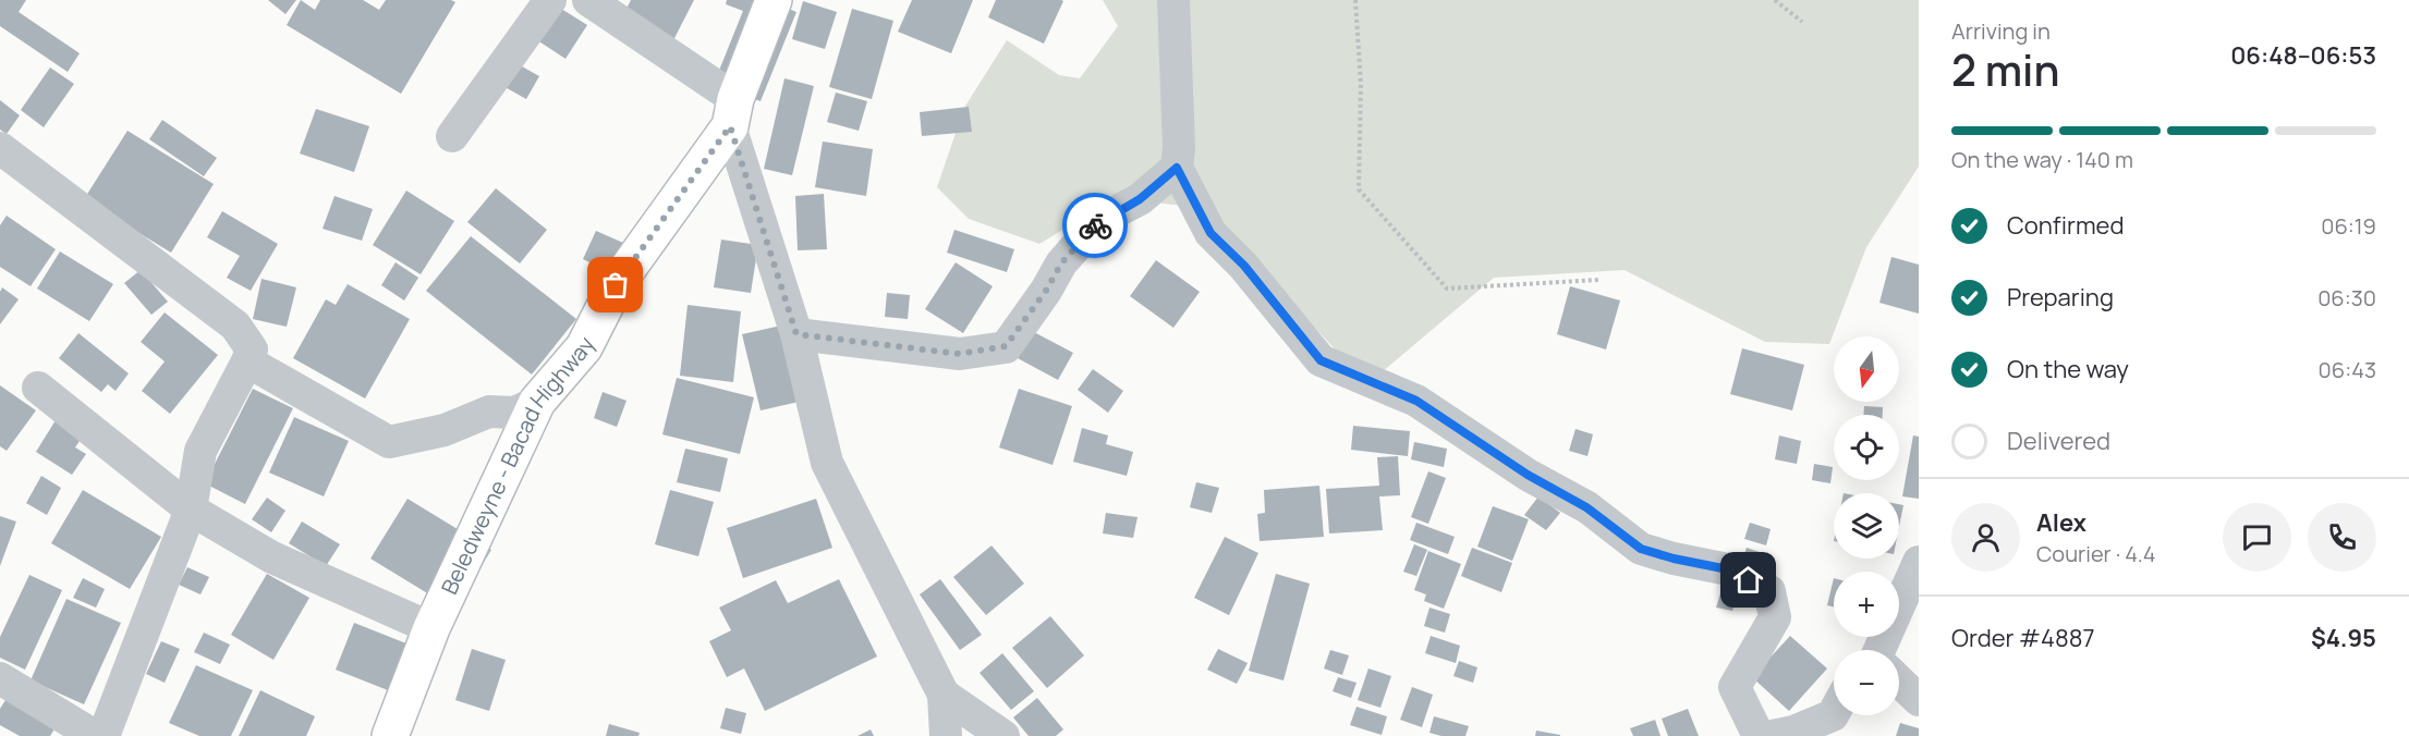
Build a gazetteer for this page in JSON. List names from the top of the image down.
{
  "streets": {
    "street": ["Beledweyne - Bacad Highway"]
  },
  "north": "bottom",
  "page": {
    "heading": ["2 min", "Arriving in", "06:48–06:53"],
    "panel": [
      "Alex",
      "Courier · 4.4",
      "Order #4887",
      "$4.95"
    ],
    "bar": "On the way · 140 m",
    "list": [
      ["Confirmed", "06:19"],
      ["Preparing", "06:30"],
      ["On the way", "06:43"],
      "Delivered"
    ],
    "map_buttons": ["+", "−"]
  }
}
